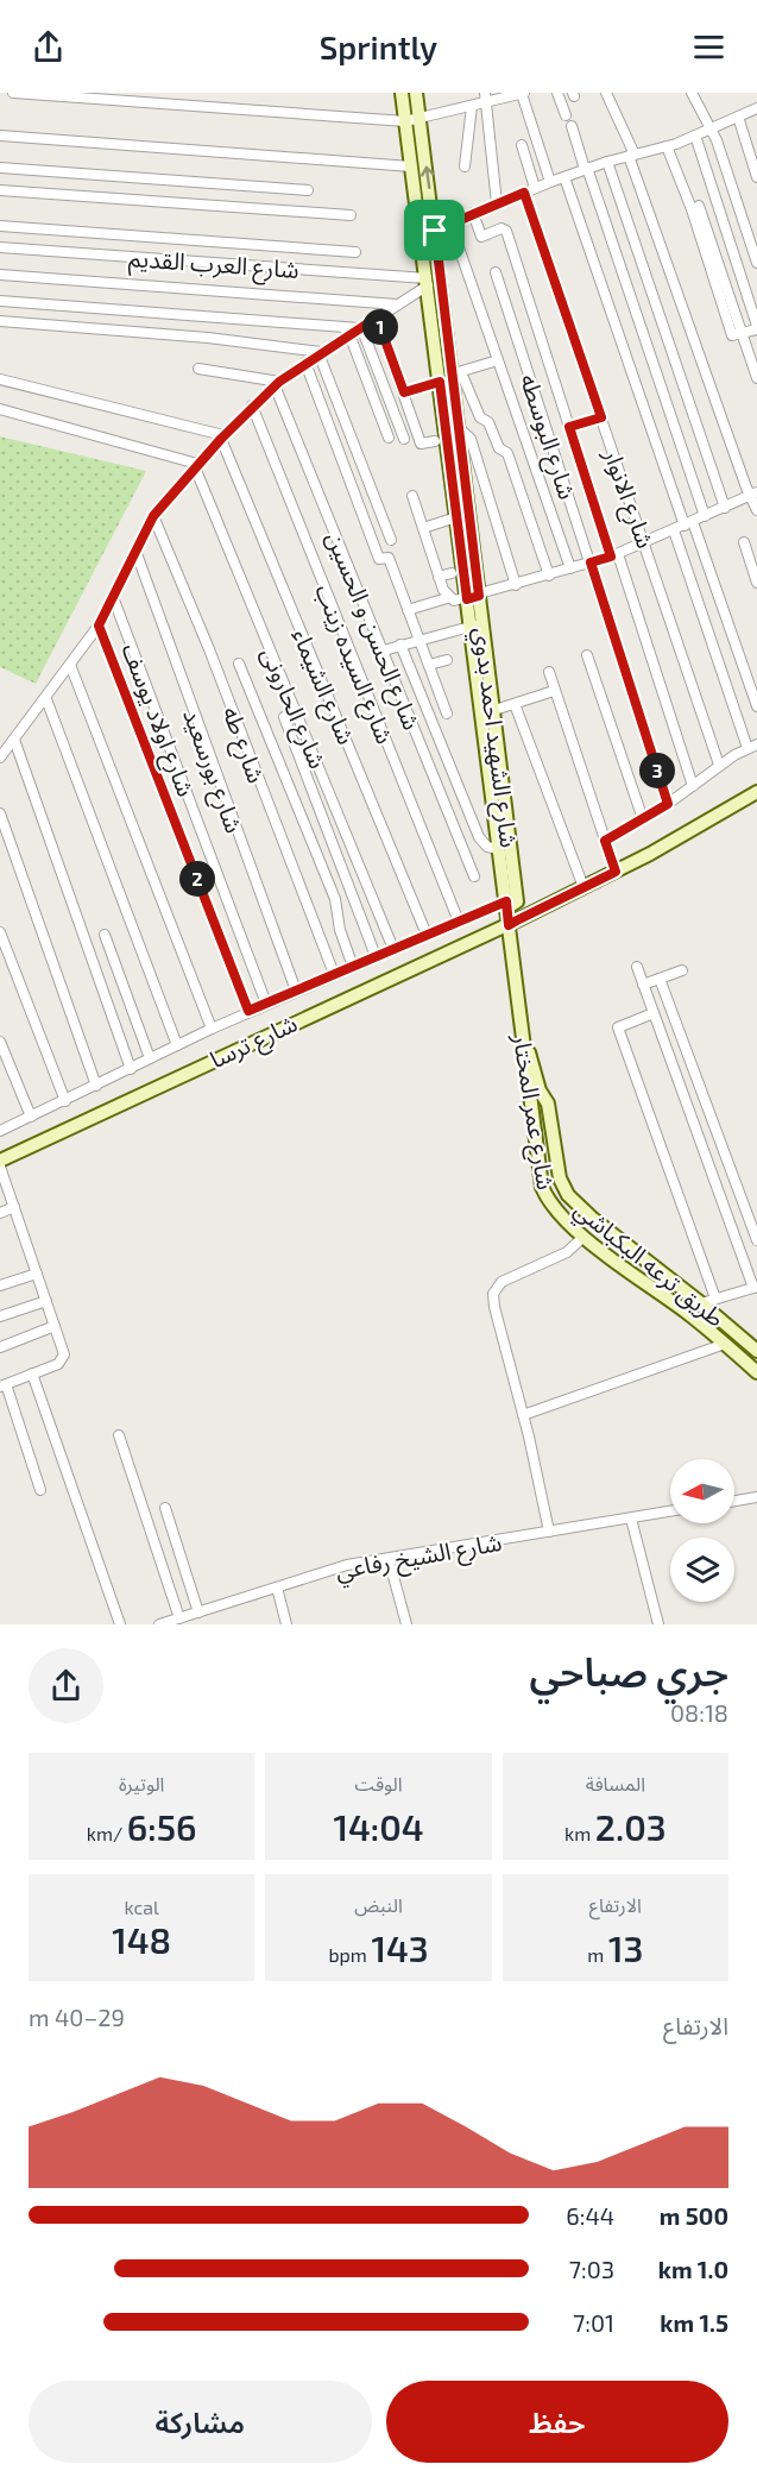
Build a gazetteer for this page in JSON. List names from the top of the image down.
{
  "streets": {
    "street": [
      "شارع العرب القديم",
      "شارع البوسطه",
      "شارع الانوار",
      "شارع الحسن و الحسين",
      "شارع السيده زينب",
      "شارع الشيماء",
      "شارع الحارونى",
      "شارع اولاد يوسف",
      "شارع الشهيد احمد بدوي",
      "شارع طه",
      "شارع بورسعيد",
      "شارع ترسا",
      "شارع عمر المختار",
      "طريق ترعه البكباشي",
      "شارع الشيخ رفاعي"
    ]
  },
  "crossings": [
    ["شارع العرب القديم", "شارع الشهيد احمد بدوي"],
    ["شارع الشهيد احمد بدوي", "شارع ترسا"],
    ["شارع الشهيد احمد بدوي", "شارع عمر المختار"],
    ["شارع ترسا", "شارع عمر المختار"],
    ["شارع عمر المختار", "طريق ترعه البكباشي"]
  ],
  "north": "left",
  "page": {
    "header": "Sprintly",
    "pins": ["1", "3", "2"],
    "heading": ["جري صباحي", "08:18"],
    "stats": [
      ["المسافة", "2.03 km"],
      ["الوقت", "14:04"],
      ["الوتيرة", "6:56 /km"],
      ["الارتفاع", "13 m"],
      ["النبض", "143 bpm"],
      ["kcal", "148"]
    ],
    "chart": ["الارتفاع", "29–40 m"],
    "list": [
      {
        "name": "500 m",
        "note": "6:44"
      },
      {
        "name": "1.0 km",
        "note": "7:03"
      },
      {
        "name": "1.5 km",
        "note": "7:01"
      }
    ],
    "buttons": ["حفظ", "مشاركة"]
  }
}
